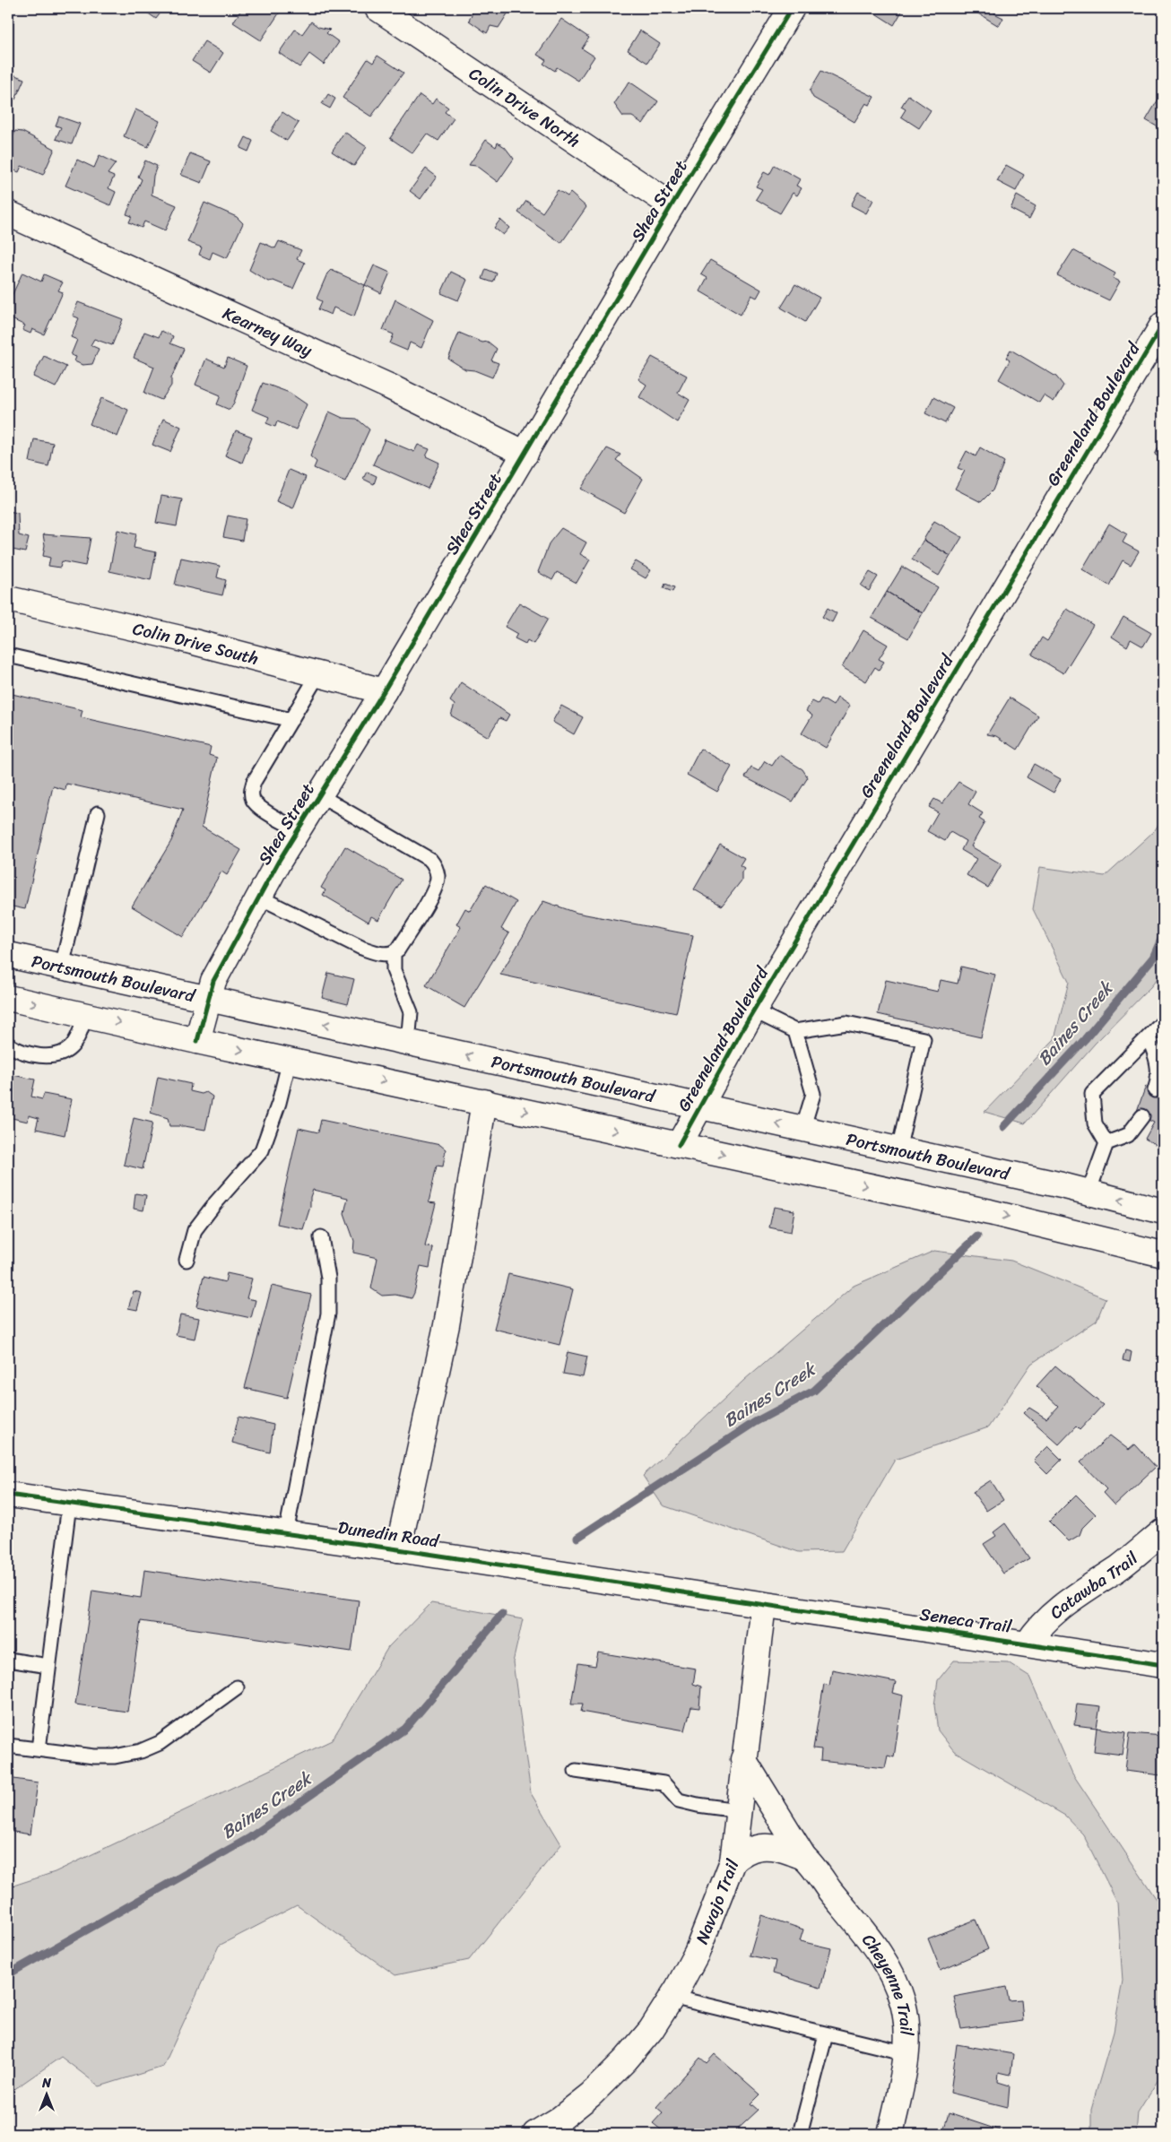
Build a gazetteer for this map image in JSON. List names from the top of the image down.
{
  "streets": {
    "street": [
      "Colin Drive North",
      "Shea Street",
      "Kearney Way",
      "Greeneland Boulevard",
      "Colin Drive South",
      "Portsmouth Boulevard",
      "Dunedin Road",
      "Catawba Trail",
      "Seneca Trail",
      "Navajo Trail",
      "Cheyenne Trail"
    ]
  },
  "crossings": [
    ["Colin Drive North", "Shea Street"],
    ["Shea Street", "Kearney Way"],
    ["Shea Street", "Colin Drive South"],
    ["Shea Street", "Portsmouth Boulevard"],
    ["Greeneland Boulevard", "Portsmouth Boulevard"],
    ["Dunedin Road", "Seneca Trail"],
    ["Dunedin Road", "Navajo Trail"],
    ["Catawba Trail", "Seneca Trail"],
    ["Seneca Trail", "Navajo Trail"],
    ["Navajo Trail", "Cheyenne Trail"]
  ],
  "water": ["Baines Creek"],
  "north": "top"
}
